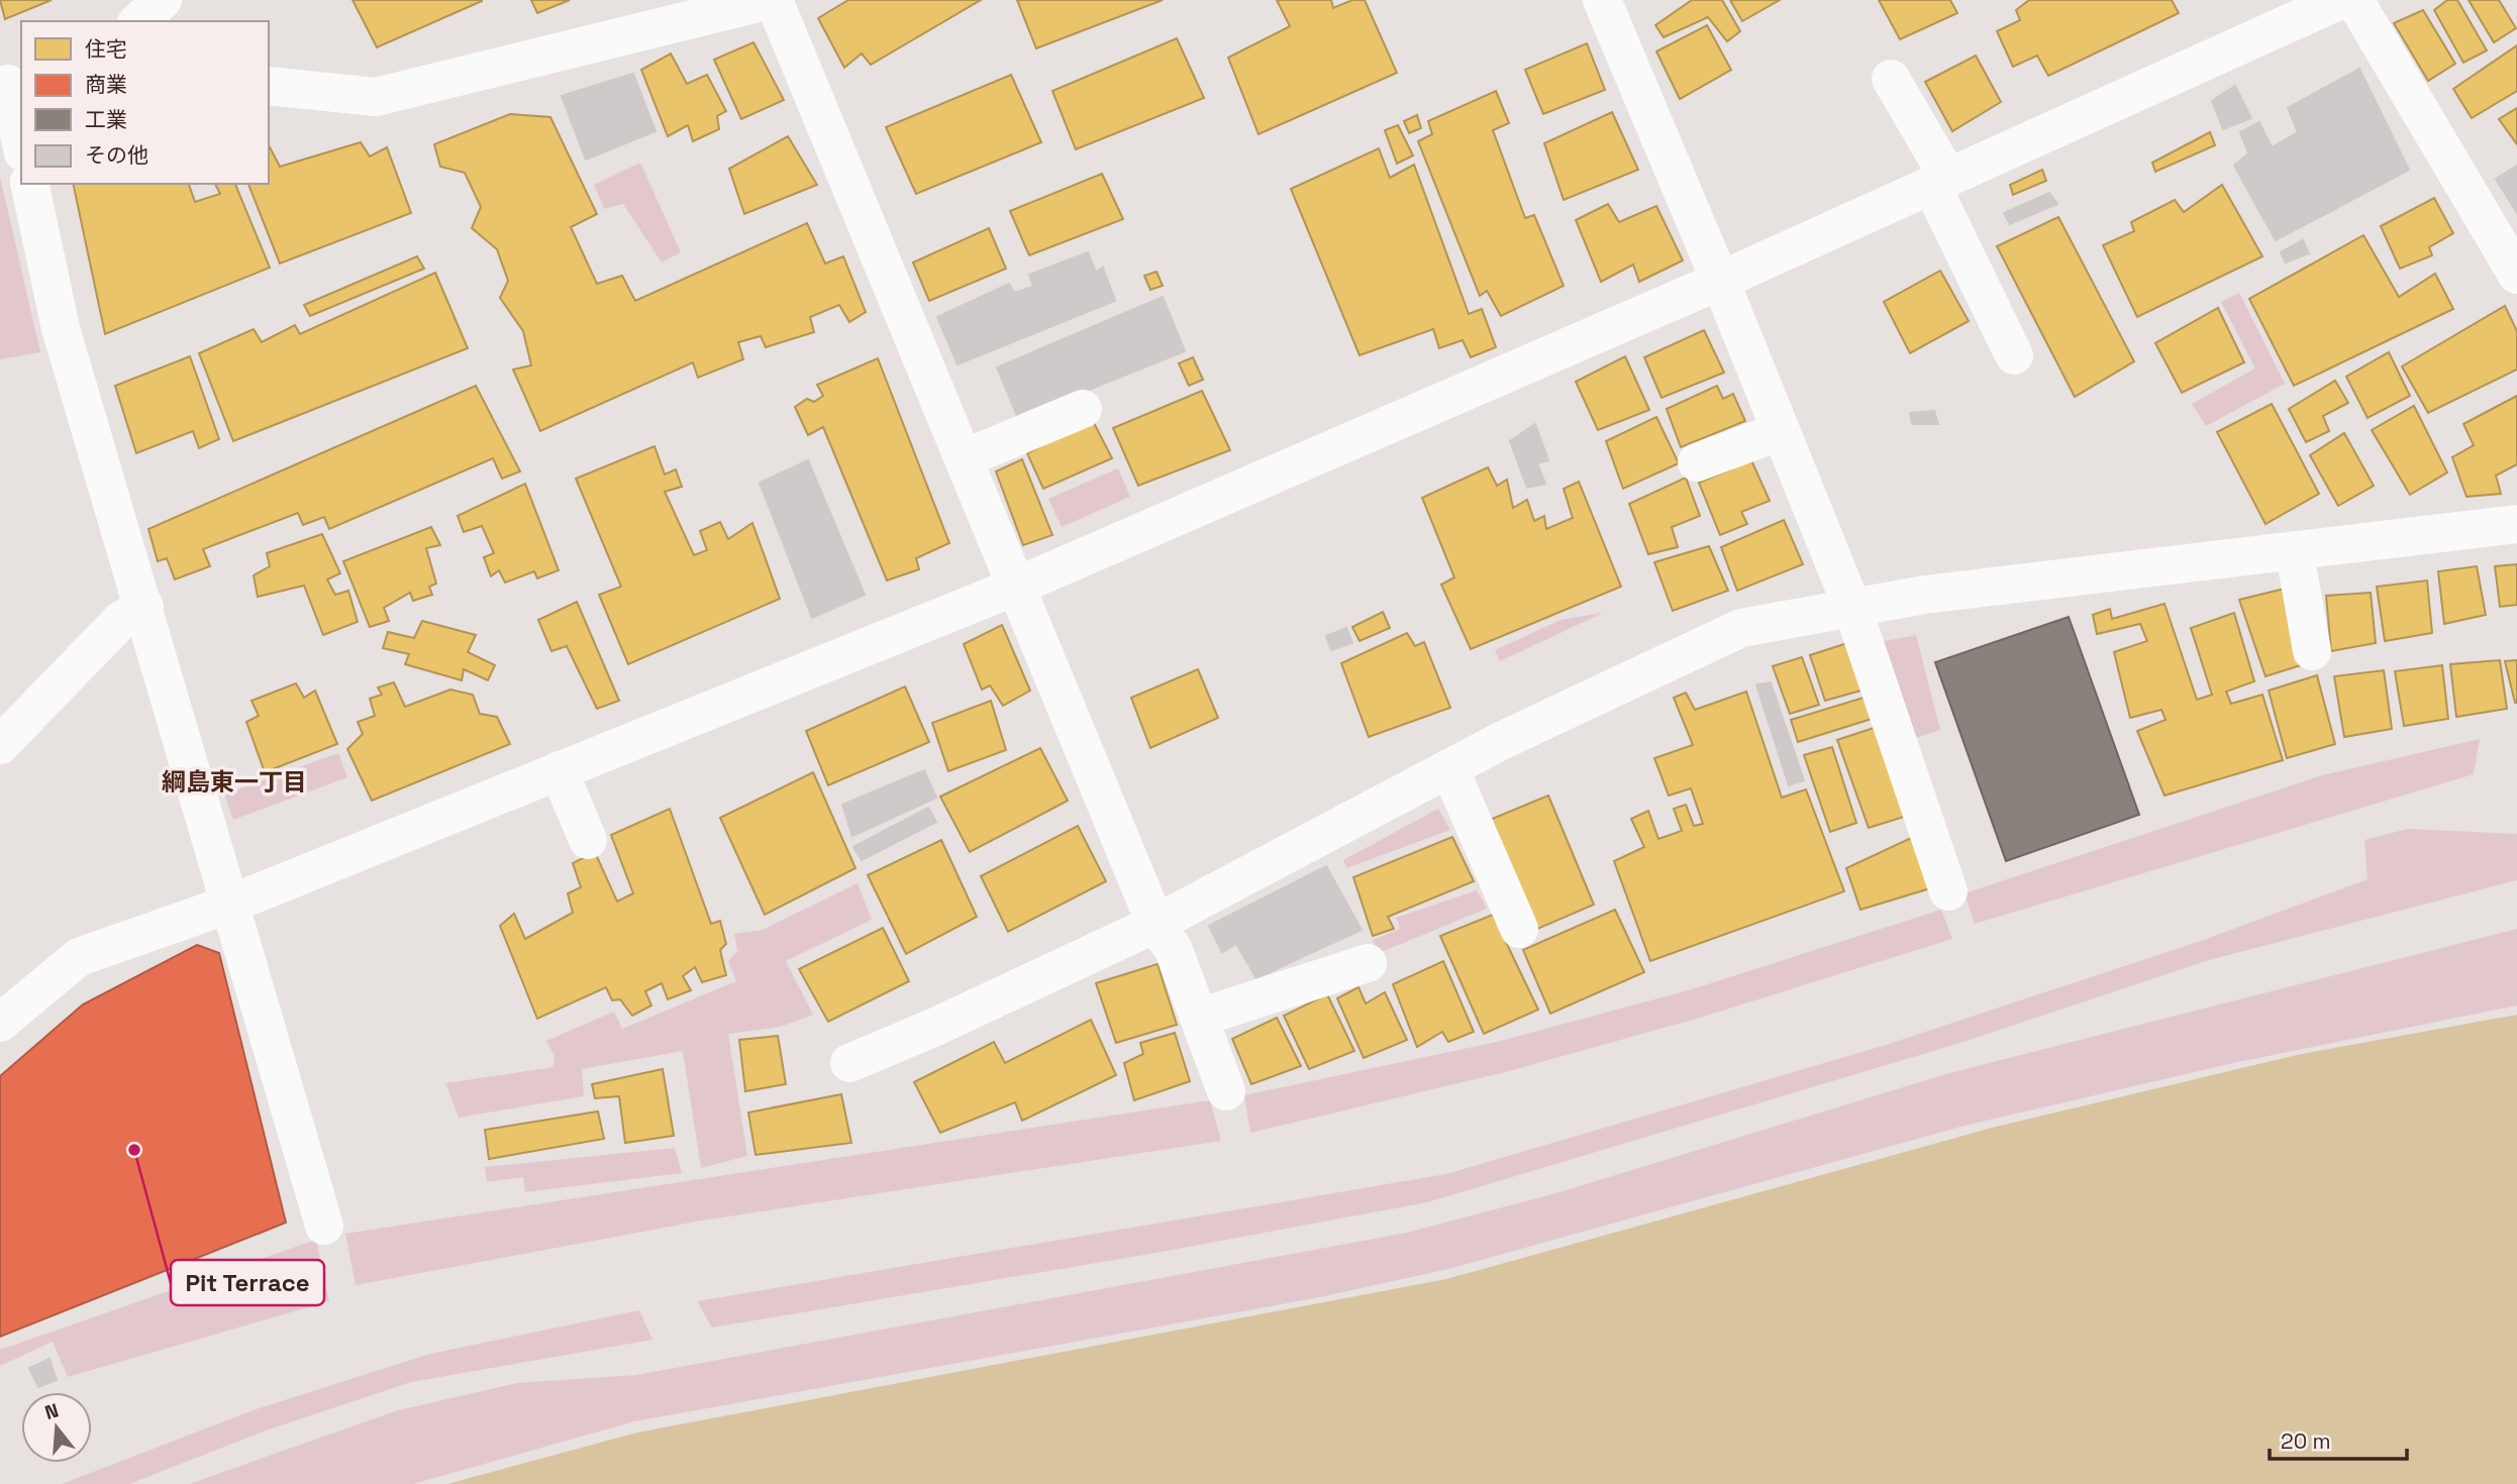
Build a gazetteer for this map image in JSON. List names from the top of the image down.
{
  "districts": ["綱島東一丁目"],
  "places": ["Pit Terrace"],
  "legend": [
    "住宅",
    "商業",
    "工業",
    "その他"
  ],
  "scale_bar": "20 m",
  "north": "top"
}
